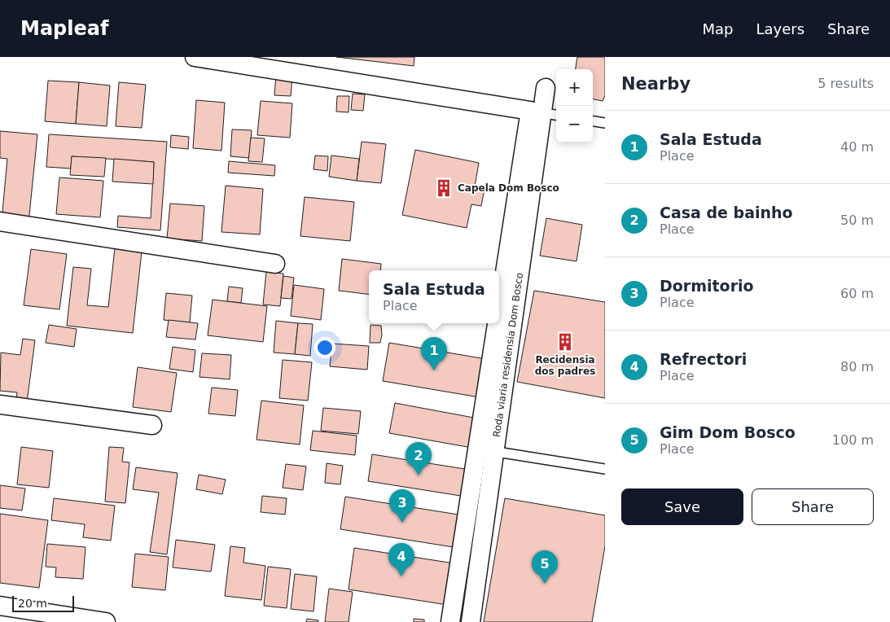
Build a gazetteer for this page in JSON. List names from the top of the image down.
{
  "streets": {
    "street": ["Roda viaria residensia Dom Bosco"]
  },
  "places": {
    "building": ["Capela Dom Bosco", "Recidensia dos padres"]
  },
  "scale_bar": "20 m",
  "page": {
    "header": "Mapleaf",
    "nav": ["Map", "Layers", "Share"],
    "heading": ["Nearby", "5 results"],
    "map_buttons": ["+", "−"],
    "list": [
      {
        "mark": "1",
        "name": "Sala Estuda",
        "note": "Place",
        "value": "40 m"
      },
      {
        "mark": "2",
        "name": "Casa de bainho",
        "note": "Place",
        "value": "50 m"
      },
      {
        "mark": "3",
        "name": "Dormitorio",
        "note": "Place",
        "value": "60 m"
      },
      {
        "mark": "4",
        "name": "Refrectori",
        "note": "Place",
        "value": "80 m"
      },
      {
        "mark": "5",
        "name": "Gim Dom Bosco",
        "note": "Place",
        "value": "100 m"
      }
    ],
    "popup": ["Sala Estuda", "Place"],
    "pins": [
      "1",
      "2",
      "3",
      "4",
      "5"
    ],
    "buttons": ["Save", "Share"],
    "scale": "20 m"
  }
}
